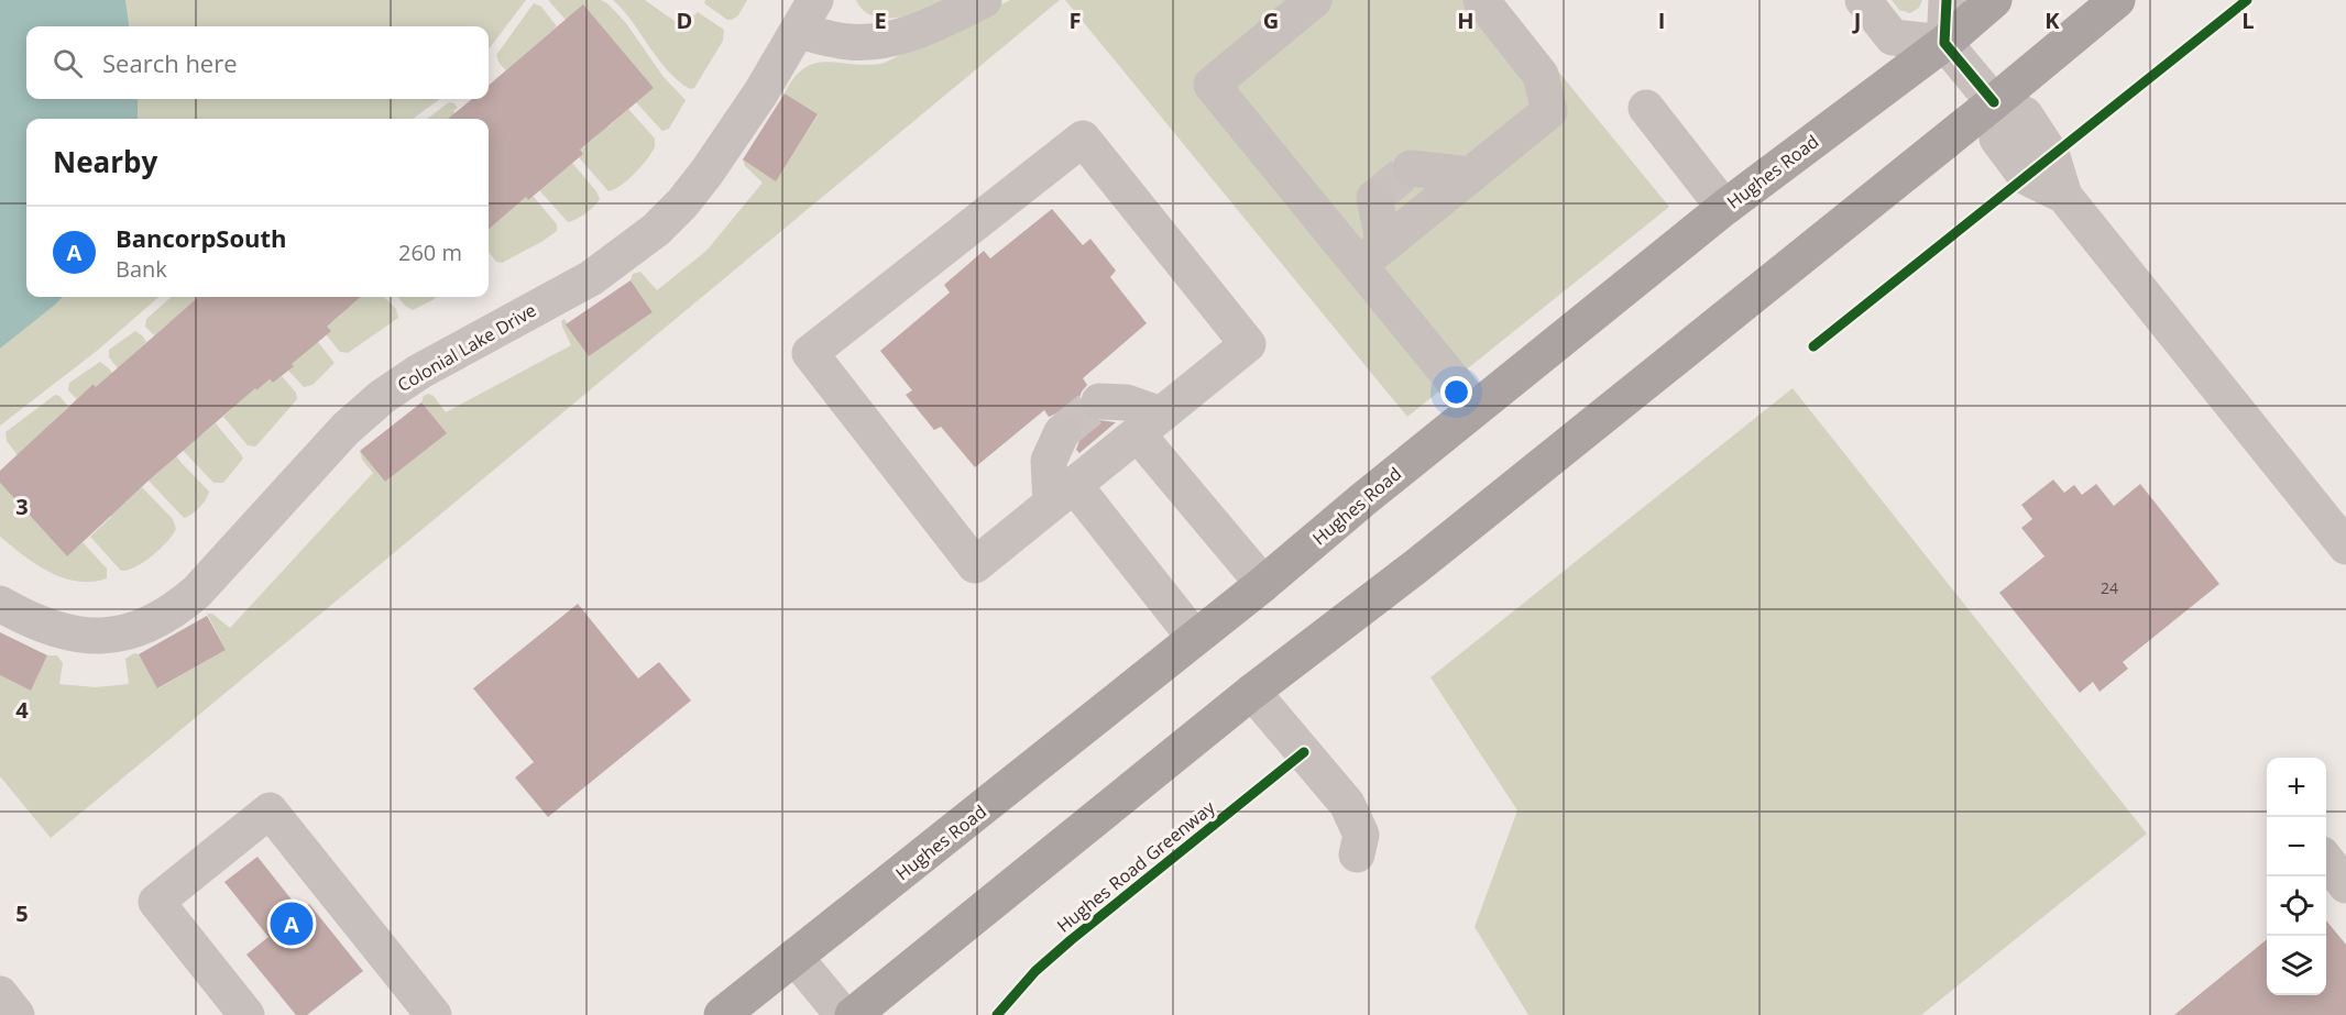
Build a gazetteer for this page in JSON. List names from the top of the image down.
{
  "streets": {
    "main road": ["Hughes Road"],
    "street": ["Colonial Lake Drive"],
    "cycle path": ["Hughes Road Greenway"]
  },
  "house_numbers": ["24"],
  "page": {
    "search": "Search here",
    "heading": "Nearby",
    "list": [
      {
        "mark": "A",
        "name": "BancorpSouth",
        "note": "Bank",
        "value": "260 m"
      }
    ],
    "map_buttons": ["+", "−"],
    "pins": "A"
  },
  "grid": {
    "columns": [
      "D",
      "E",
      "F",
      "G",
      "H",
      "I",
      "J",
      "K",
      "L"
    ],
    "rows": ["3", "4", "5"]
  }
}
